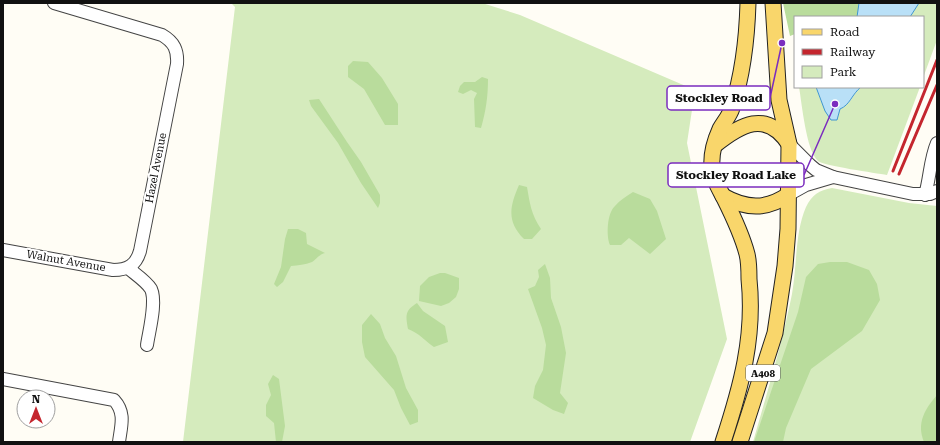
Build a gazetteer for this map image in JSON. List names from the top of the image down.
{
  "streets": {
    "main road": ["A408"],
    "street": ["Hazel Avenue", "Walnut Avenue"]
  },
  "crossings": [
    ["Hazel Avenue", "Walnut Avenue"]
  ],
  "places": ["Stockley Road", "Stockley Road Lake"],
  "legend": ["Road", "Railway", "Park"],
  "north": "top"
}
